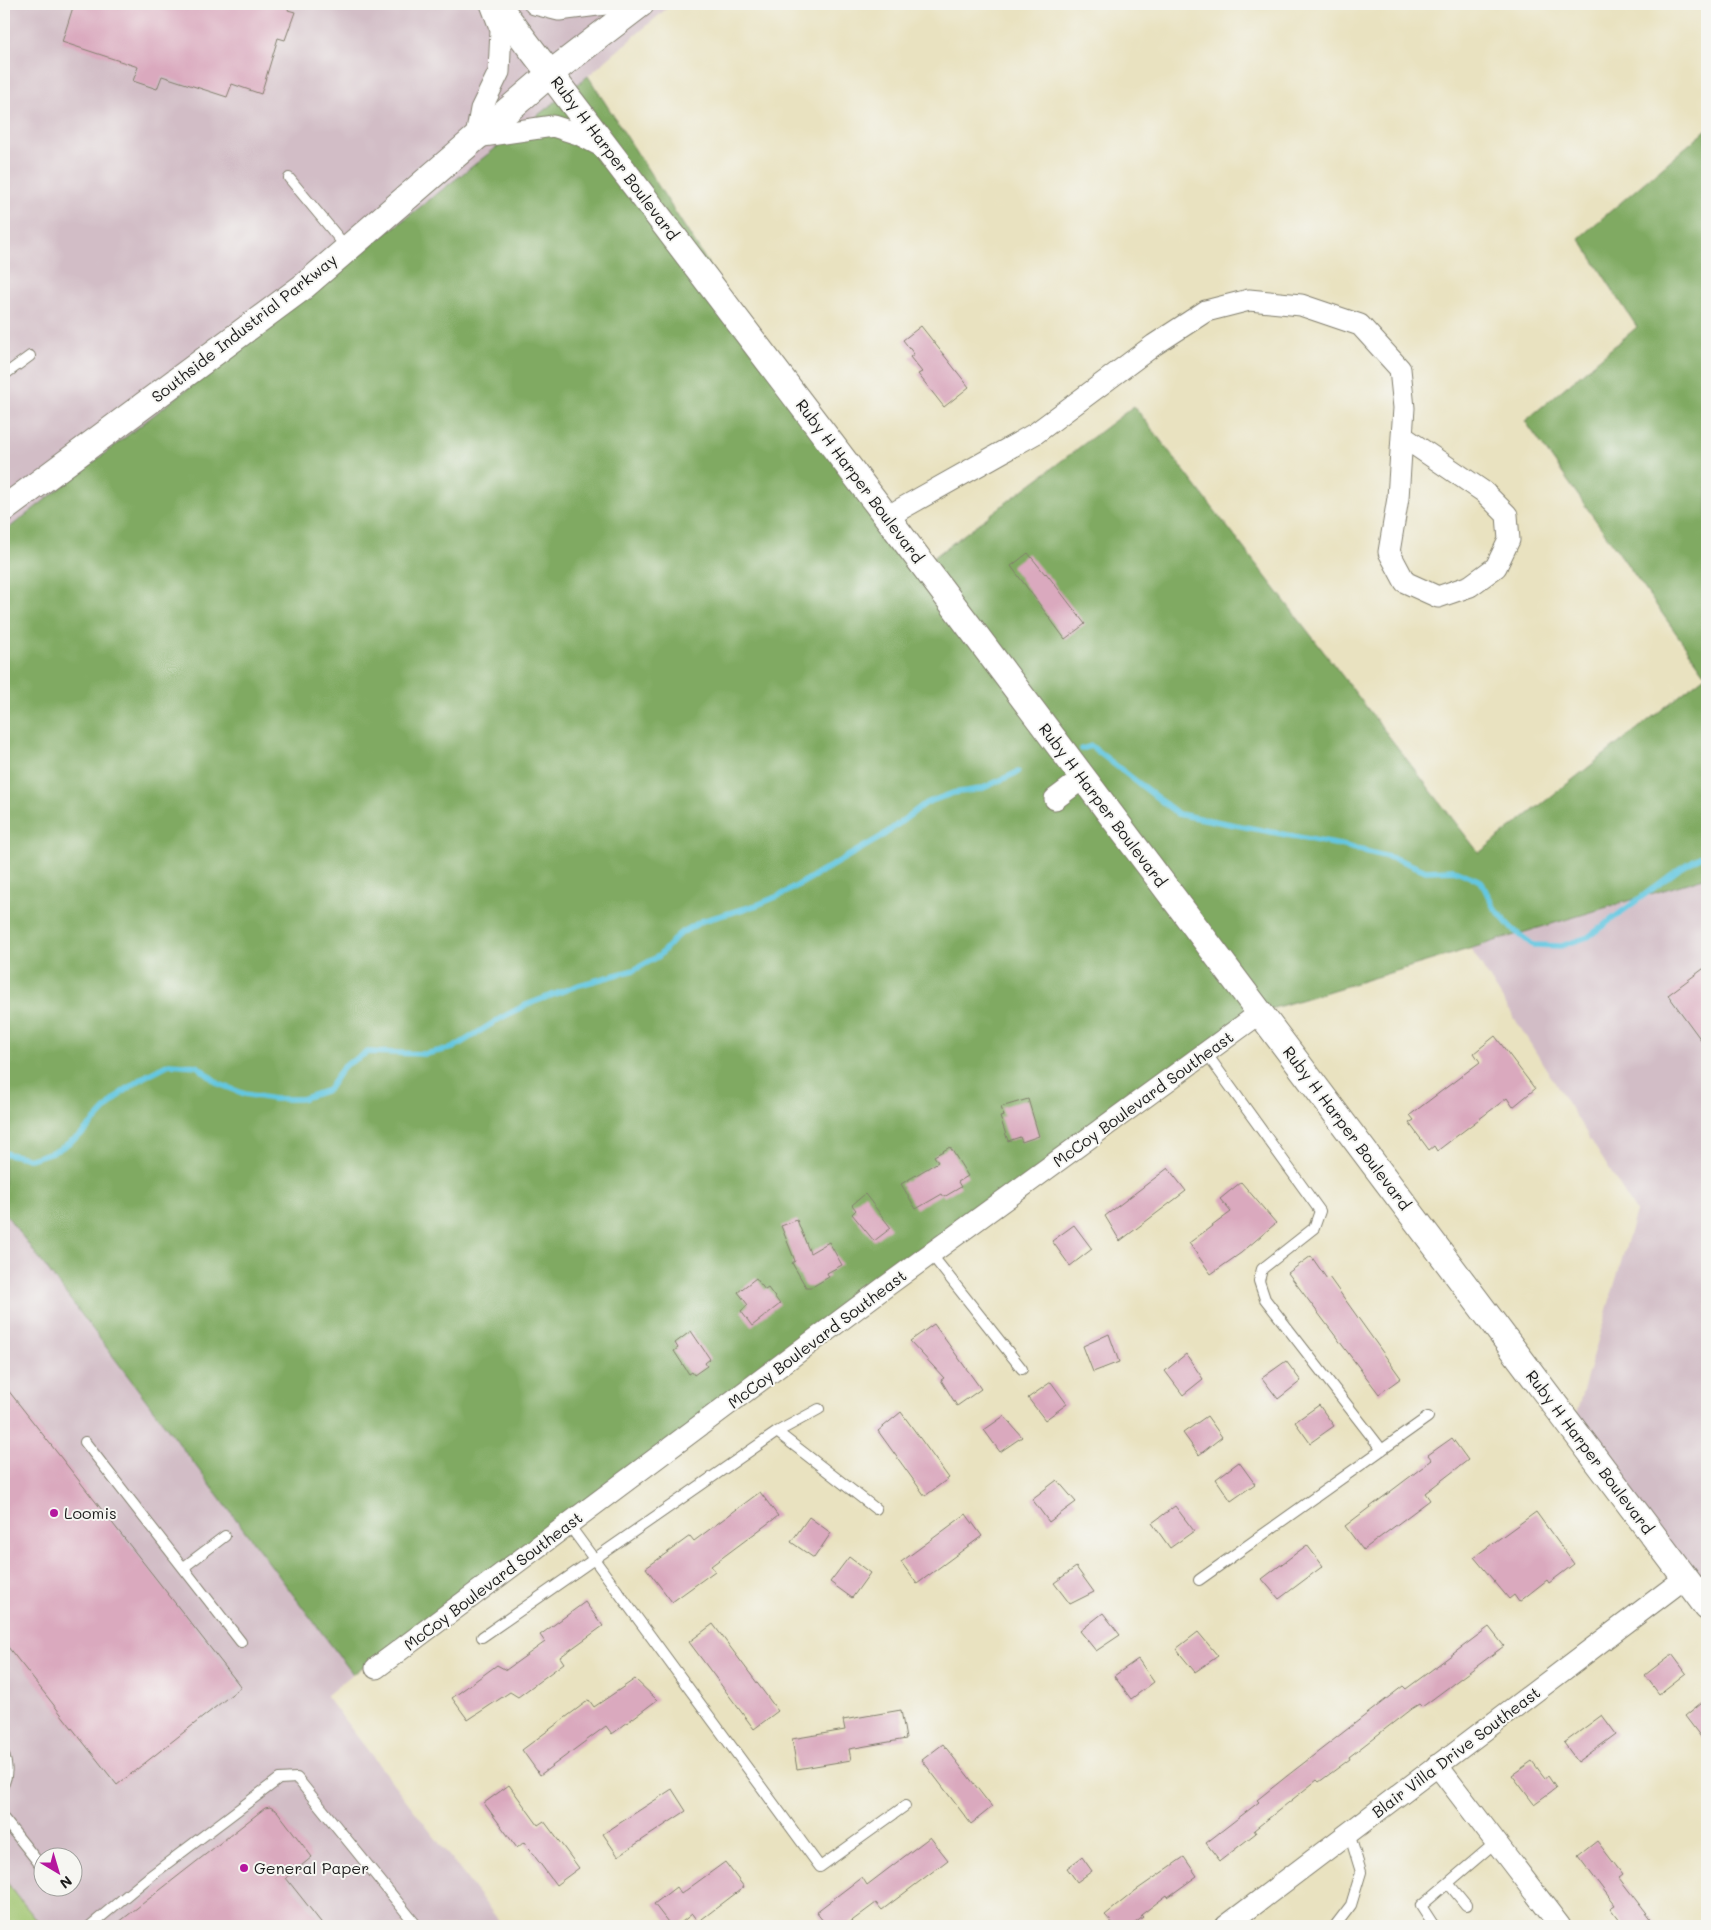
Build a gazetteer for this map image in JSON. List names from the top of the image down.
{
  "streets": {
    "street": [
      "Ruby H Harper Boulevard",
      "Southside Industrial Parkway",
      "McCoy Boulevard Southeast",
      "Blair Villa Drive Southeast"
    ]
  },
  "crossings": [
    ["Ruby H Harper Boulevard", "Southside Industrial Parkway"],
    ["Ruby H Harper Boulevard", "McCoy Boulevard Southeast"],
    ["Ruby H Harper Boulevard", "Blair Villa Drive Southeast"]
  ],
  "places": ["Loomis", "General Paper"],
  "north": "bottom right"
}
